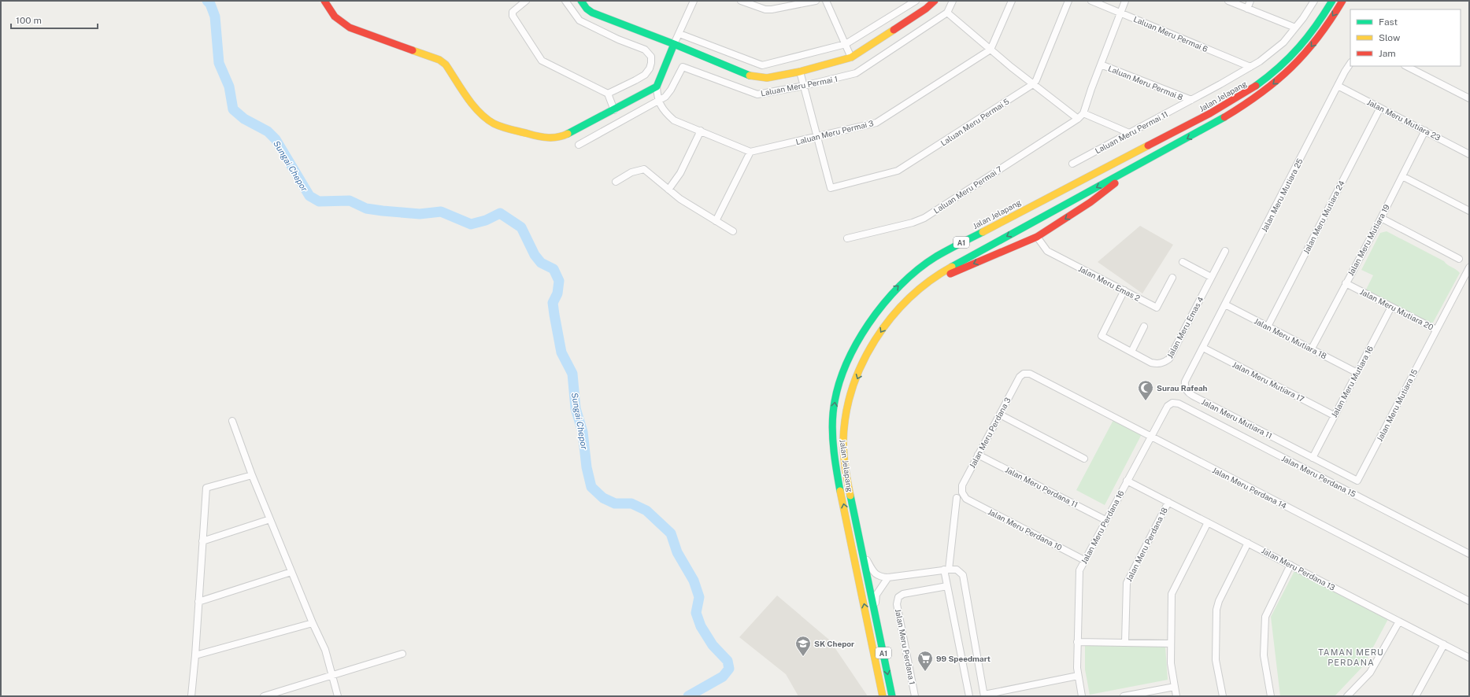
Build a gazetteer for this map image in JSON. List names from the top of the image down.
{
  "streets": {
    "main road": ["Jalan Jelapang", "A1"],
    "street": [
      "Laluan Meru Permai 6",
      "Laluan Meru Permai 8",
      "Laluan Meru Permai 1",
      "Jalan Meru Mutiara 23",
      "Laluan Meru Permai 5",
      "Laluan Meru Permai 3",
      "Laluan Meru Permai 11",
      "Laluan Meru Permai 7",
      "Jalan Meru Mutiara 25",
      "Jalan Meru Mutiara 24",
      "Jalan Meru Mutiara 19",
      "Jalan Meru Emas 2",
      "Jalan Meru Mutiara 20",
      "Jalan Meru Emas 4",
      "Jalan Meru Mutiara 18",
      "Jalan Meru Mutiara 17",
      "Jalan Meru Mutiara 16",
      "Jalan Meru Mutiara 15",
      "Jalan Meru Mutiara 11",
      "Jalan Meru Perdana 3",
      "Jalan Meru Perdana 15",
      "Jalan Meru Perdana 11",
      "Jalan Meru Perdana 14",
      "Jalan Meru Perdana 16",
      "Jalan Meru Perdana 10",
      "Jalan Meru Perdana 18",
      "Jalan Meru Perdana 13",
      "Jalan Meru Perdana 1"
    ]
  },
  "crossings": [
    ["Laluan Meru Permai 6", "Laluan Meru Permai 11"],
    ["Laluan Meru Permai 8", "Laluan Meru Permai 11"],
    ["Jalan Meru Mutiara 23", "Jalan Meru Mutiara 25"],
    ["Jalan Meru Mutiara 23", "Jalan Meru Mutiara 24"],
    ["Jalan Meru Mutiara 23", "Jalan Meru Mutiara 19"],
    ["Laluan Meru Permai 5", "Laluan Meru Permai 3"],
    ["Jalan Meru Mutiara 25", "Jalan Meru Mutiara 18"],
    ["Jalan Meru Mutiara 25", "Jalan Meru Mutiara 11"],
    ["Jalan Meru Mutiara 24", "Jalan Meru Mutiara 18"],
    ["Jalan Meru Mutiara 19", "Jalan Meru Mutiara 20"],
    ["Jalan Meru Mutiara 19", "Jalan Meru Mutiara 18"],
    ["Jalan Meru Emas 2", "Jalan Meru Emas 4"],
    ["Jalan Meru Mutiara 20", "Jalan Meru Mutiara 16"],
    ["Jalan Meru Mutiara 20", "Jalan Meru Mutiara 15"],
    ["Jalan Meru Mutiara 18", "Jalan Meru Mutiara 16"],
    ["Jalan Meru Mutiara 18", "Jalan Meru Mutiara 11"],
    ["Jalan Meru Mutiara 17", "Jalan Meru Mutiara 16"],
    ["Jalan Meru Mutiara 17", "Jalan Meru Mutiara 11"],
    ["Jalan Meru Mutiara 16", "Jalan Meru Mutiara 11"],
    ["Jalan Meru Mutiara 15", "Jalan Meru Mutiara 11"],
    ["Jalan Meru Perdana 3", "Jalan Meru Perdana 11"],
    ["Jalan Meru Perdana 3", "Jalan Meru Perdana 14"],
    ["Jalan Meru Perdana 3", "Jalan Meru Perdana 10"],
    ["Jalan Meru Perdana 15", "Jalan Meru Perdana 16"],
    ["Jalan Meru Perdana 11", "Jalan Meru Perdana 16"],
    ["Jalan Meru Perdana 14", "Jalan Meru Perdana 16"],
    ["Jalan Meru Perdana 16", "Jalan Meru Perdana 10"],
    ["Jalan Meru Perdana 16", "Jalan Meru Perdana 13"],
    ["Jalan Meru Perdana 18", "Jalan Meru Perdana 13"]
  ],
  "districts": ["TAMAN MERU PERDANA"],
  "water": ["Sungai Chepor"],
  "places": {
    "mosque": ["Surau Rafeah"],
    "school or university": ["SK Chepor"],
    "supermarket": ["99 Speedmart"]
  },
  "legend": ["Fast", "Slow", "Jam"],
  "scale_bar": "100 m"
}
